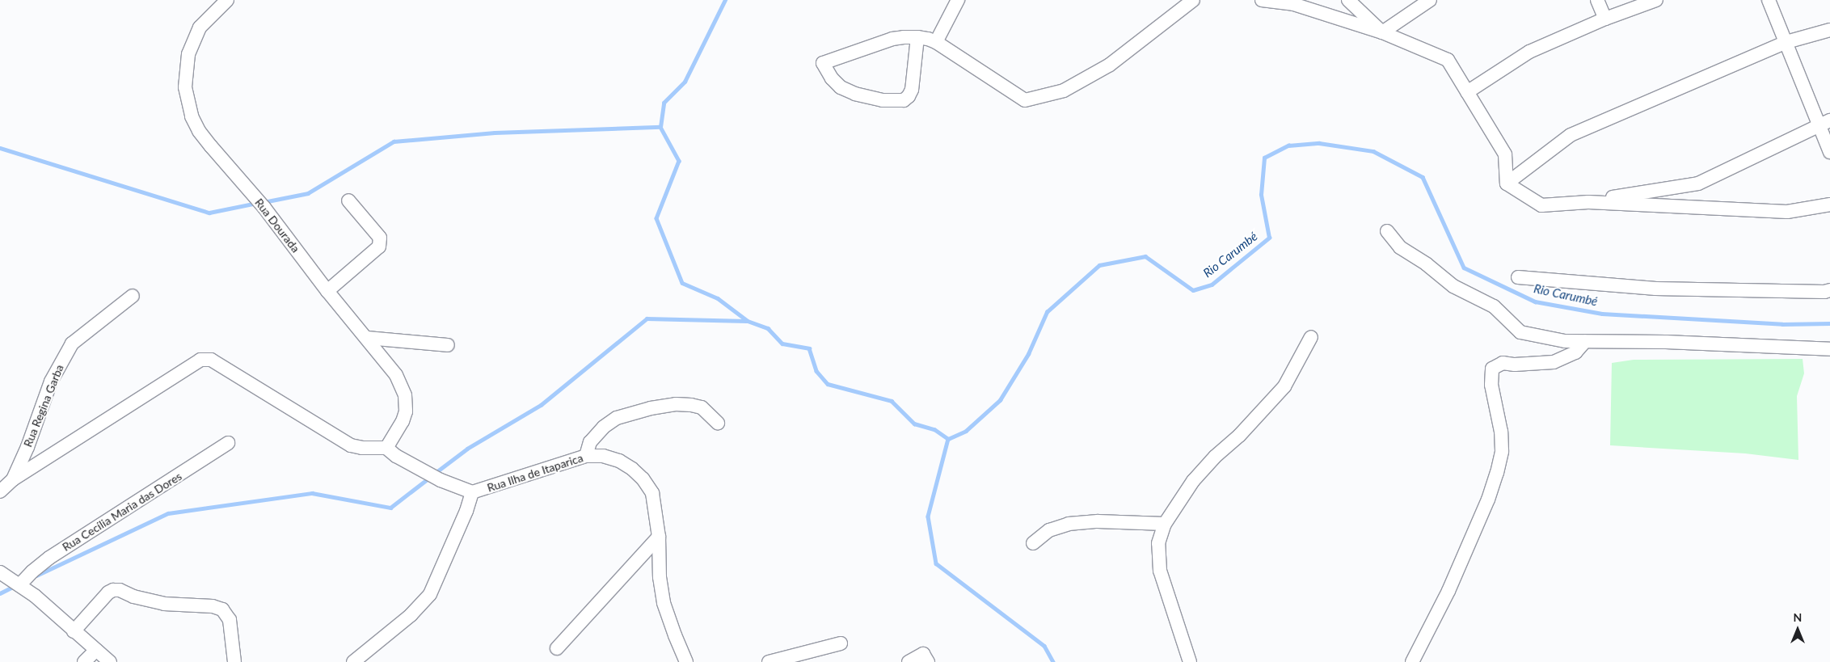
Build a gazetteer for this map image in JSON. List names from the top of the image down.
{
  "streets": {
    "street": [
      "Rua Dourada",
      "Rua Regina Garba",
      "Rua Ilha de Itaparica",
      "Rua Cecília Maria das Dores"
    ]
  },
  "crossings": [
    ["Rua Dourada", "Rua Ilha de Itaparica"]
  ],
  "water": ["Rio Carumbé"],
  "north": "top"
}
